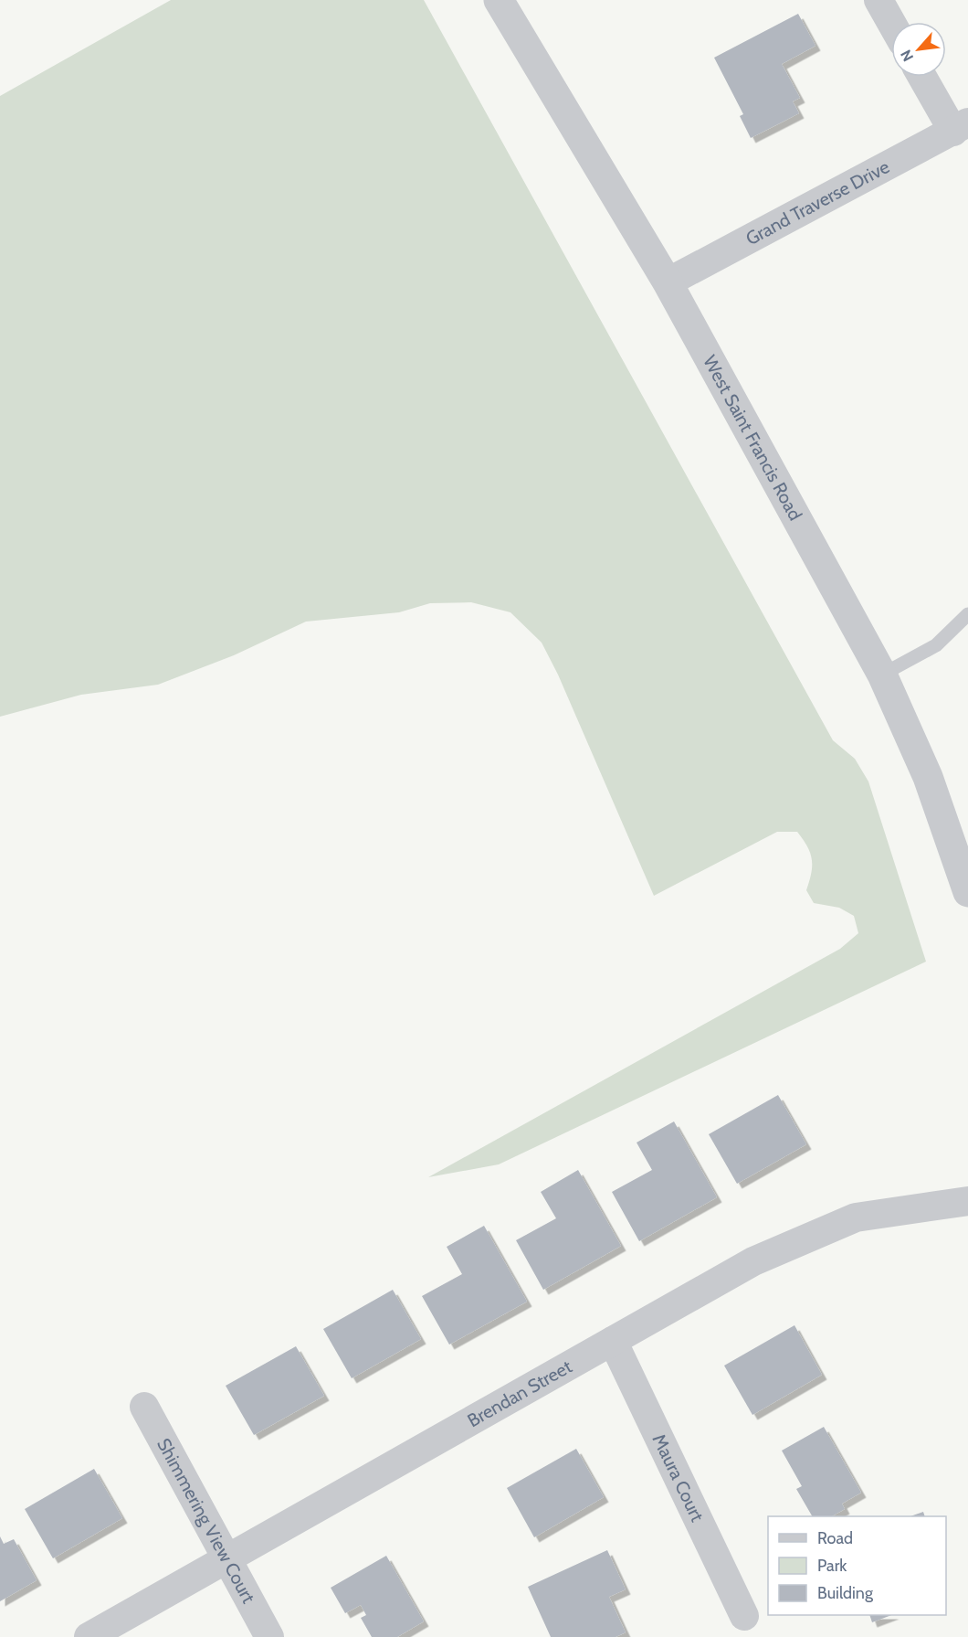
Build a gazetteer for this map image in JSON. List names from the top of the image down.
{
  "streets": {
    "street": [
      "Grand Traverse Drive",
      "West Saint Francis Road",
      "Brendan Street",
      "Maura Court",
      "Shimmering View Court"
    ]
  },
  "crossings": [
    ["Grand Traverse Drive", "West Saint Francis Road"],
    ["Brendan Street", "Maura Court"],
    ["Brendan Street", "Shimmering View Court"]
  ],
  "legend": ["Road", "Park", "Building"],
  "north": "bottom left"
}
